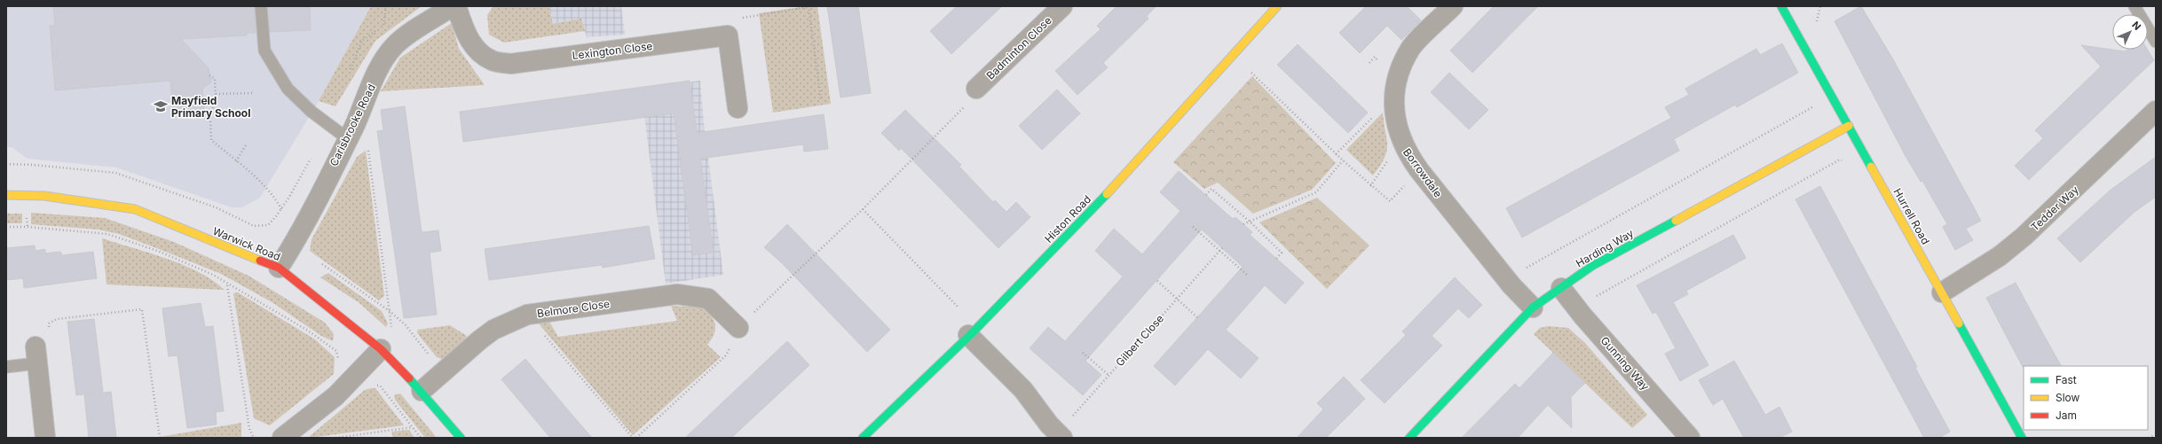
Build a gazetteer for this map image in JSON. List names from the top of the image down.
{
  "streets": {
    "street": [
      "Badminton Close",
      "Lexington Close",
      "Carisbrooke Road",
      "Borrowdale",
      "Tedder Way",
      "Hurrell Road",
      "Histon Road",
      "Warwick Road",
      "Harding Way",
      "Belmore Close",
      "Gunning Way"
    ],
    "path": ["Gilbert Close"]
  },
  "crossings": [
    ["Carisbrooke Road", "Warwick Road"],
    ["Borrowdale", "Harding Way"],
    ["Tedder Way", "Hurrell Road"],
    ["Hurrell Road", "Harding Way"],
    ["Warwick Road", "Belmore Close"],
    ["Harding Way", "Gunning Way"]
  ],
  "places": {
    "school or university": ["Mayfield Primary School"]
  },
  "legend": ["Fast", "Slow", "Jam"],
  "north": "top right"
}
